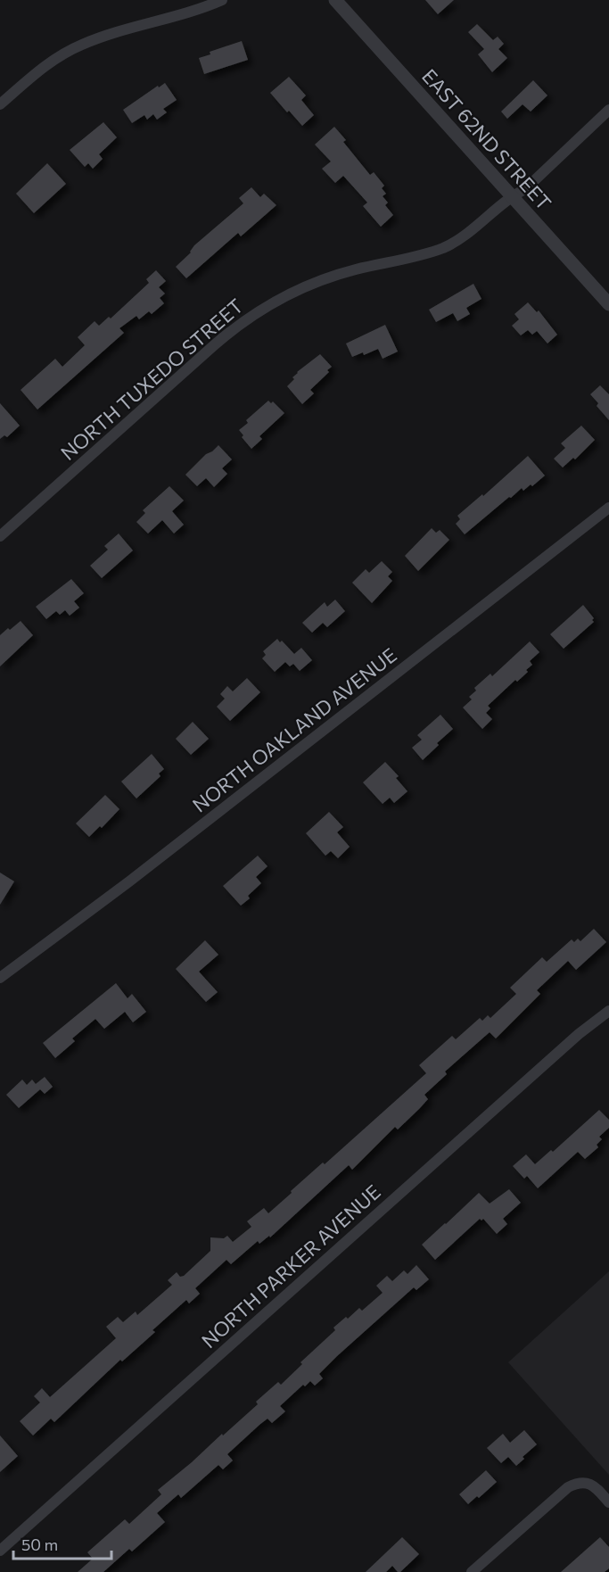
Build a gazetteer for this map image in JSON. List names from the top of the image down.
{
  "streets": {
    "street": [
      "EAST 62ND STREET",
      "NORTH TUXEDO STREET",
      "NORTH OAKLAND AVENUE",
      "NORTH PARKER AVENUE"
    ]
  },
  "crossings": [
    ["EAST 62ND STREET", "NORTH TUXEDO STREET"]
  ],
  "scale_bar": "50 m"
}
